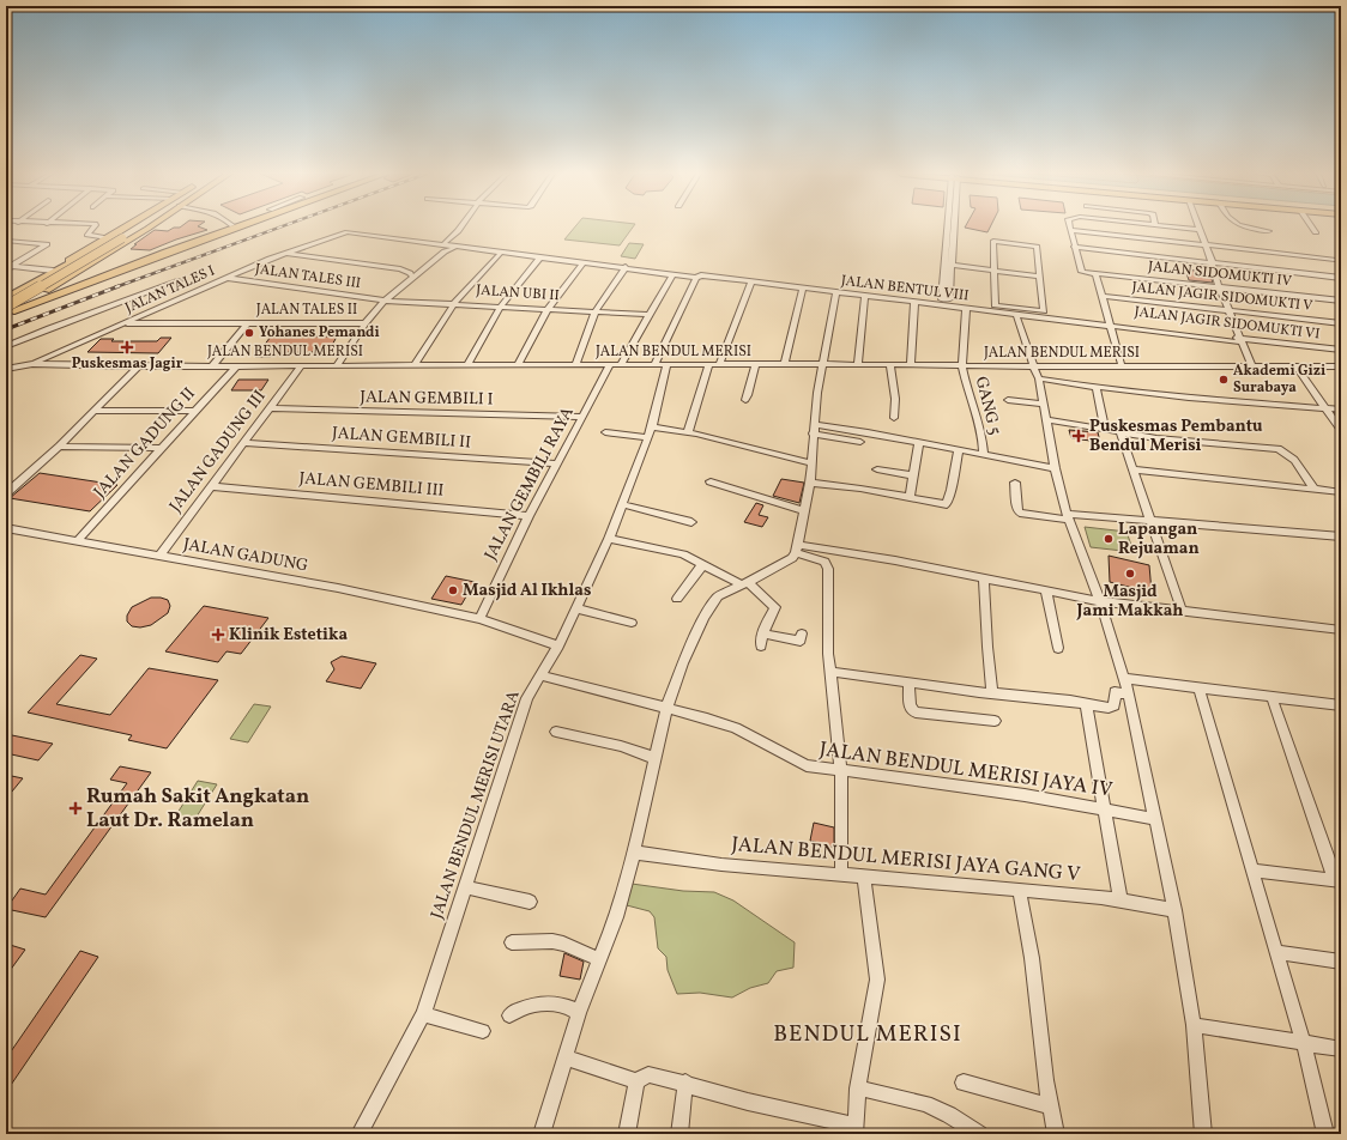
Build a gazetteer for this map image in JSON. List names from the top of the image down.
{
  "streets": {
    "street": [
      "JALAN SIDOMUKTI IV",
      "JALAN TALES III",
      "JALAN BENTUL VIII",
      "JALAN TALES I",
      "JALAN UBI II",
      "JALAN JAGIR SIDOMUKTI V",
      "JALAN TALES II",
      "JALAN JAGIR SIDOMUKTI VI",
      "JALAN BENDUL MERISI",
      "JALAN GEMBILI I",
      "GANG 5",
      "JALAN GEMBILI II",
      "JALAN GADUNG II",
      "JALAN GADUNG III",
      "JALAN GEMBILI RAYA",
      "JALAN GEMBILI III",
      "JALAN GADUNG",
      "JALAN BENDUL MERISI JAYA IV",
      "JALAN BENDUL MERISI UTARA",
      "JALAN BENDUL MERISI JAYA GANG V"
    ]
  },
  "crossings": [
    ["JALAN TALES III", "JALAN TALES I"],
    ["JALAN TALES III", "JALAN UBI II"],
    ["JALAN BENTUL VIII", "JALAN TALES I"],
    ["JALAN BENTUL VIII", "JALAN JAGIR SIDOMUKTI VI"],
    ["JALAN BENTUL VIII", "GANG 5"],
    ["JALAN TALES I", "JALAN TALES II"],
    ["JALAN TALES I", "JALAN BENDUL MERISI"],
    ["JALAN TALES II", "JALAN BENDUL MERISI"],
    ["JALAN BENDUL MERISI", "GANG 5"],
    ["JALAN BENDUL MERISI", "JALAN GADUNG II"],
    ["JALAN BENDUL MERISI", "JALAN GADUNG III"],
    ["JALAN BENDUL MERISI", "JALAN GEMBILI RAYA"],
    ["JALAN BENDUL MERISI", "JALAN BENDUL MERISI UTARA"],
    ["JALAN GEMBILI I", "JALAN GADUNG III"],
    ["JALAN GEMBILI I", "JALAN GEMBILI RAYA"],
    ["JALAN GEMBILI II", "JALAN GADUNG III"],
    ["JALAN GEMBILI II", "JALAN GEMBILI RAYA"],
    ["JALAN GADUNG II", "JALAN GADUNG"],
    ["JALAN GADUNG III", "JALAN GEMBILI III"],
    ["JALAN GADUNG III", "JALAN GADUNG"],
    ["JALAN GEMBILI RAYA", "JALAN GEMBILI III"],
    ["JALAN GEMBILI RAYA", "JALAN GADUNG"],
    ["JALAN GADUNG", "JALAN BENDUL MERISI UTARA"],
    ["JALAN BENDUL MERISI JAYA IV", "JALAN BENDUL MERISI UTARA"]
  ],
  "districts": ["BENDUL MERISI"],
  "places": {
    "other": [
      "Yohanes Pemandi",
      "Akademi Gizi Surabaya",
      "Lapangan Rejuaman",
      "Masjid Jami Makkah",
      "Masjid Al Ikhlas"
    ],
    "health": [
      "Puskesmas Jagir",
      "Puskesmas Pembantu Bendul Merisi",
      "Klinik Estetika",
      "Rumah Sakit Angkatan Laut Dr. Ramelan"
    ]
  }
}
